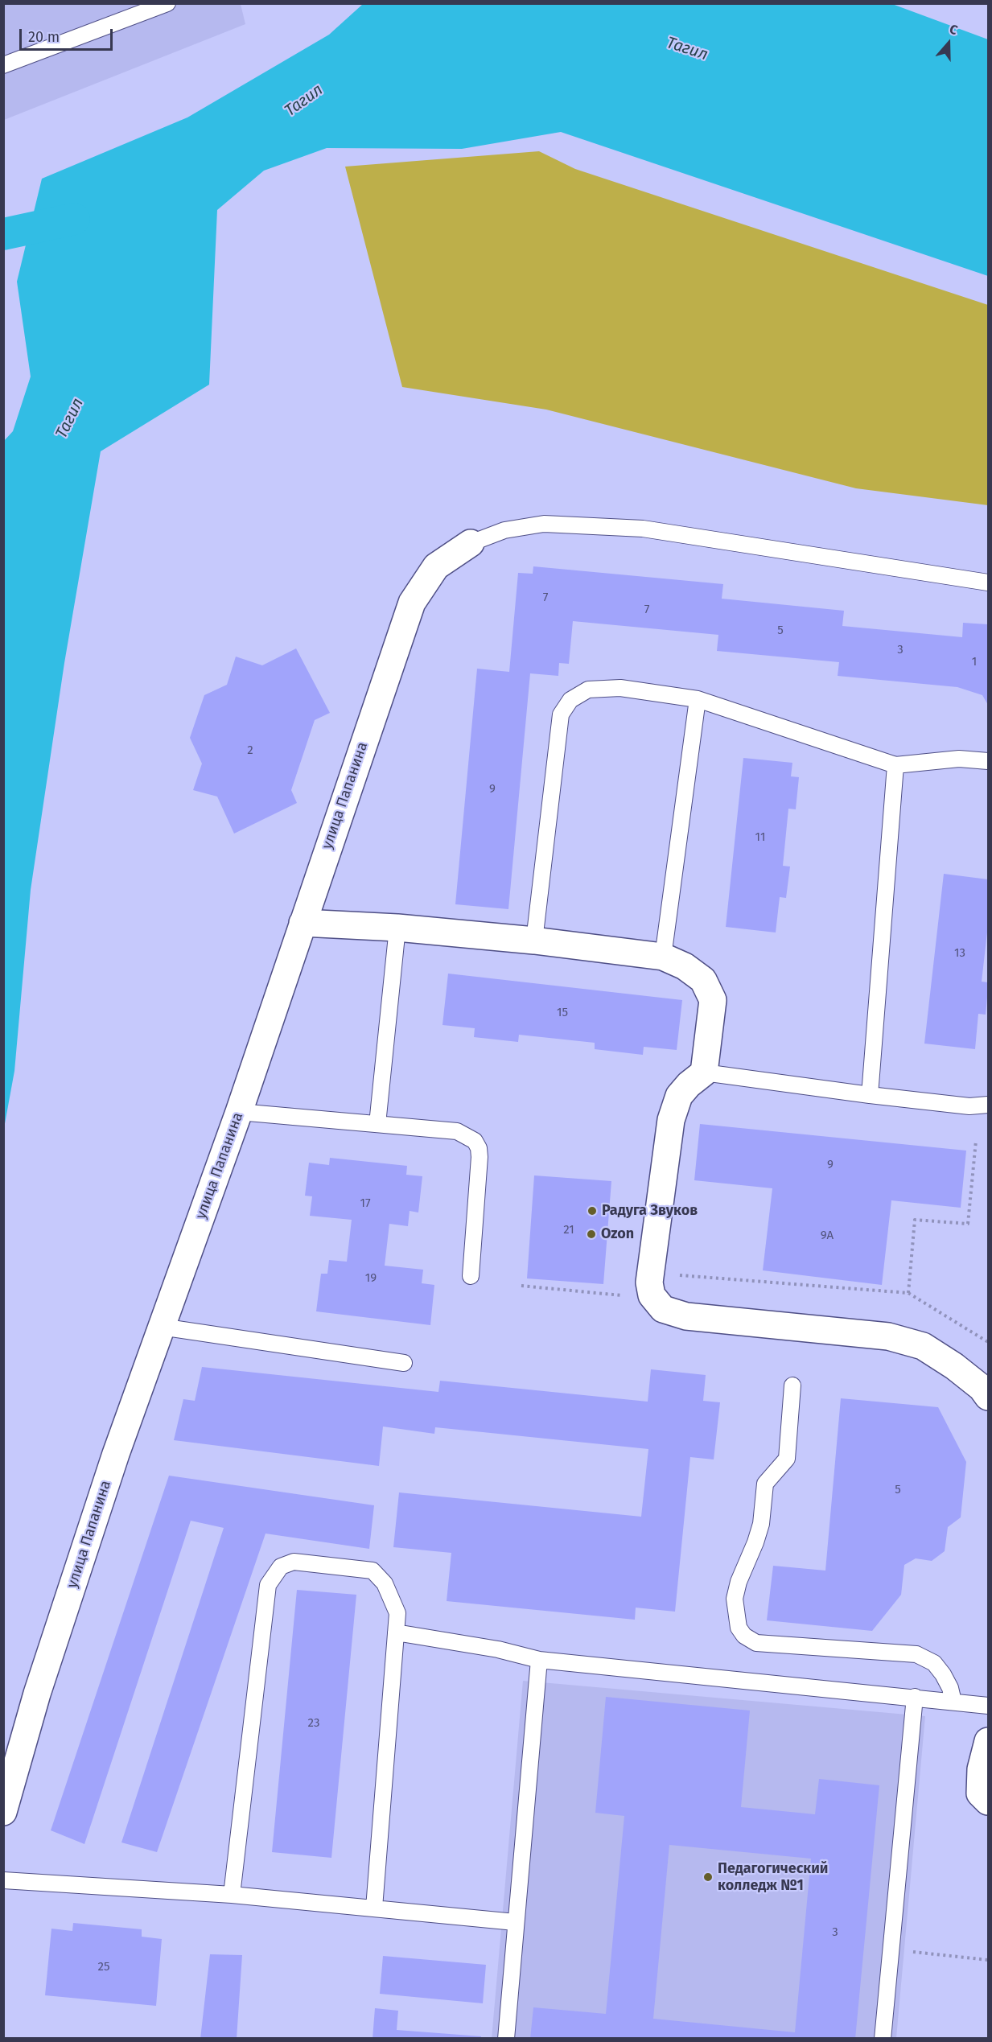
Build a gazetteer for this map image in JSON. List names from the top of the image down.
{
  "streets": {
    "street": ["улица Папанина"]
  },
  "water": ["Тагил"],
  "places": ["Радуга Звуков", "Ozon", "Педагогический колледж №1"],
  "house_numbers": [
    "7",
    "7",
    "5",
    "3",
    "1",
    "2",
    "9",
    "11",
    "13",
    "15",
    "9",
    "17",
    "21",
    "9А",
    "19",
    "5",
    "23",
    "3",
    "25"
  ],
  "scale_bar": "20 m",
  "north": "top"
}
